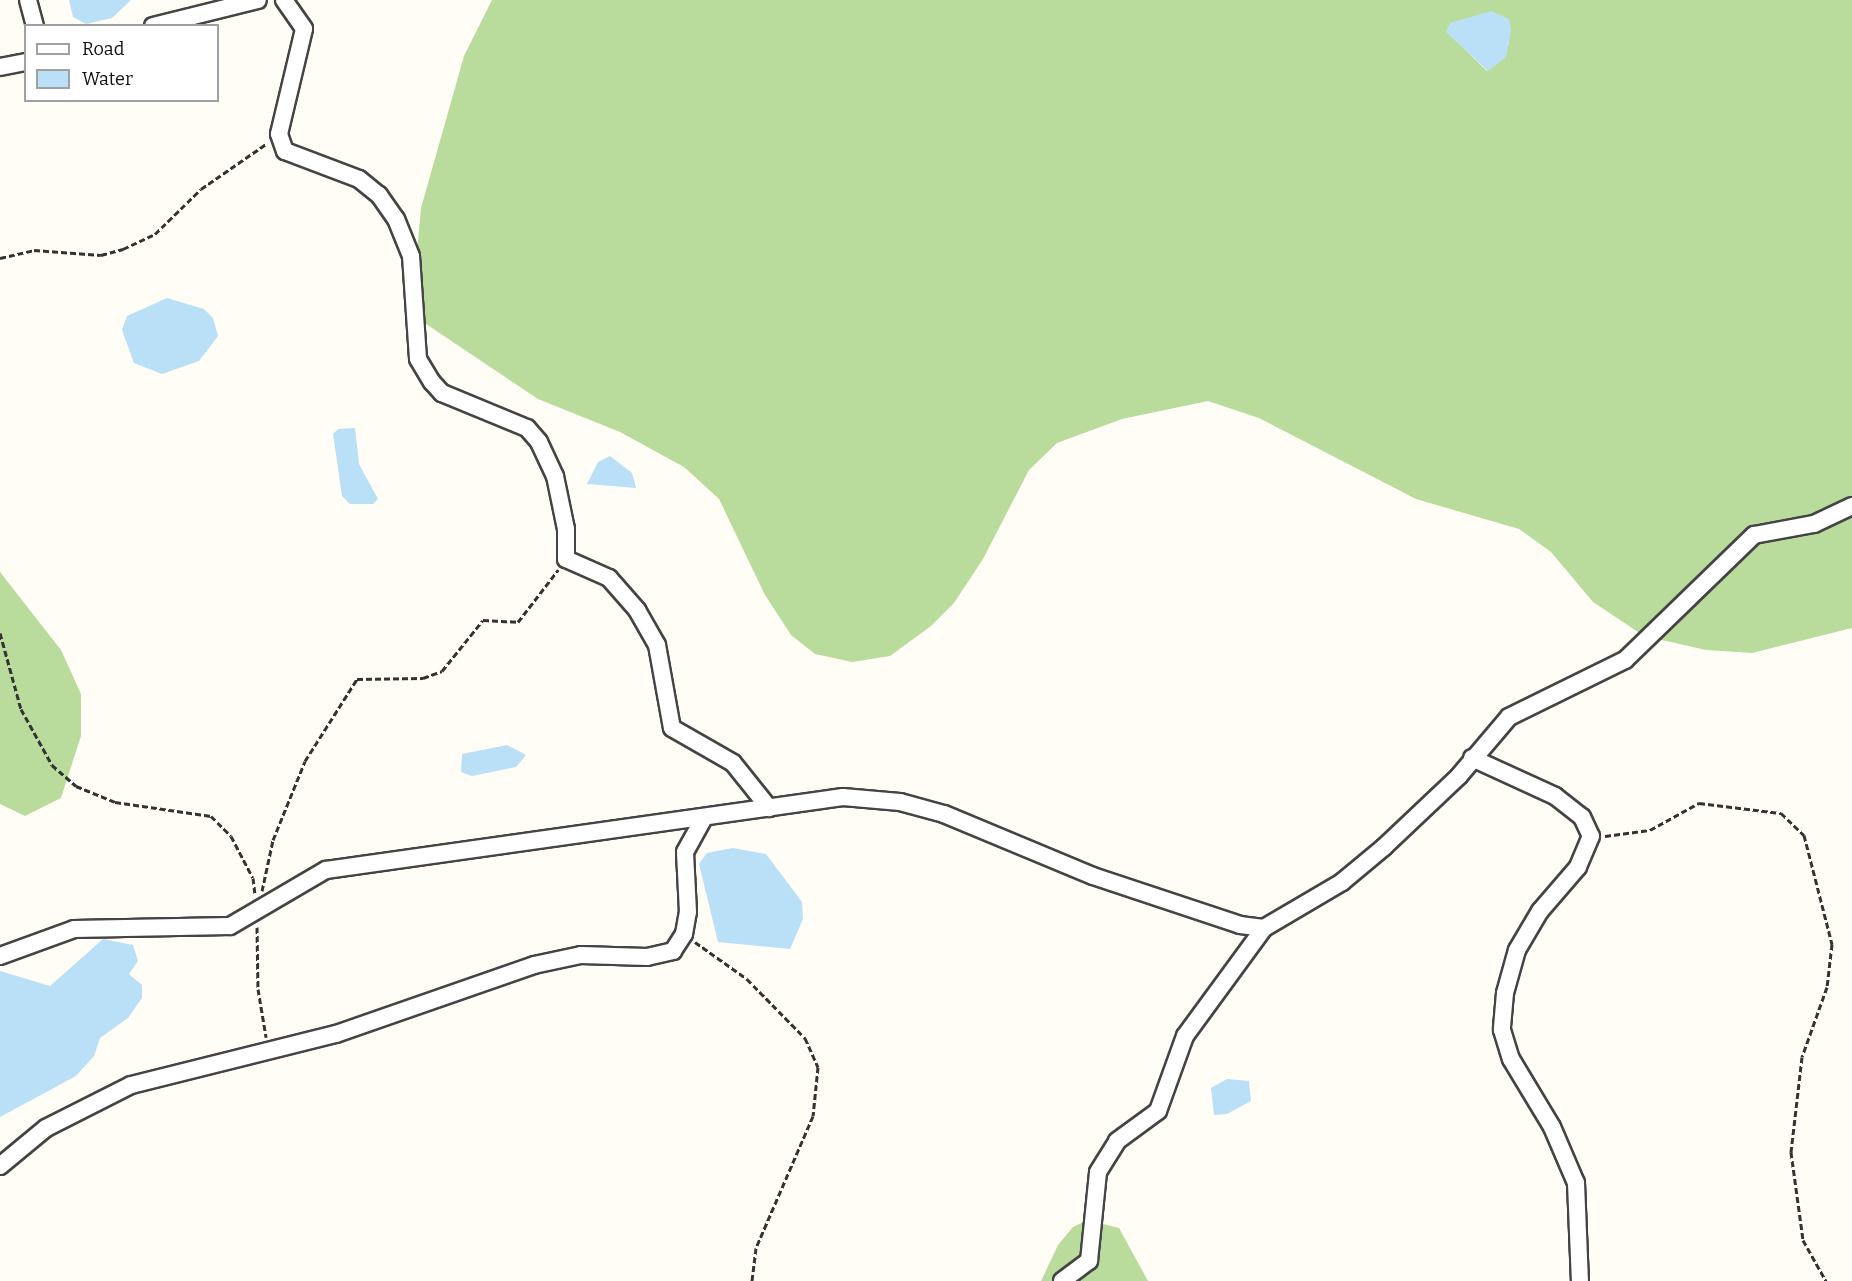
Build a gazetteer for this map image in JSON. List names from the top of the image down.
{
  "legend": ["Road", "Water"]
}
